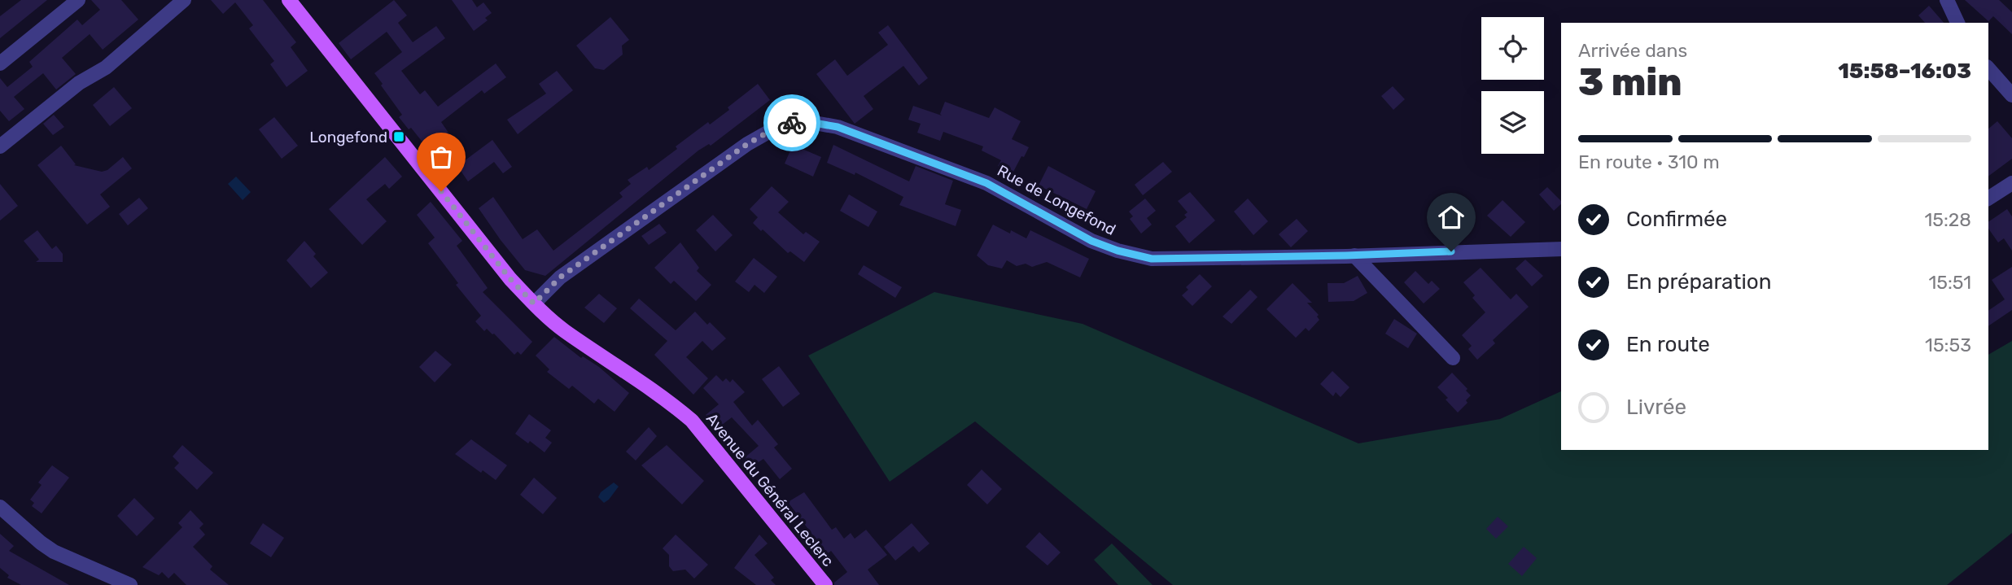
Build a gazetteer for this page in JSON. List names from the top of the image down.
{
  "streets": {
    "main road": ["Avenue du Général Leclerc"],
    "street": ["Rue de Longefond"]
  },
  "crossings": [
    ["Rue de Longefond", "Avenue du Général Leclerc"]
  ],
  "places": {
    "transit": ["Longefond"]
  },
  "page": {
    "heading": ["3 min", "Arrivée dans", "15:58–16:03"],
    "bar": "En route · 310 m",
    "list": [
      ["Confirmée", "15:28"],
      ["En préparation", "15:51"],
      ["En route", "15:53"],
      "Livrée"
    ]
  }
}
